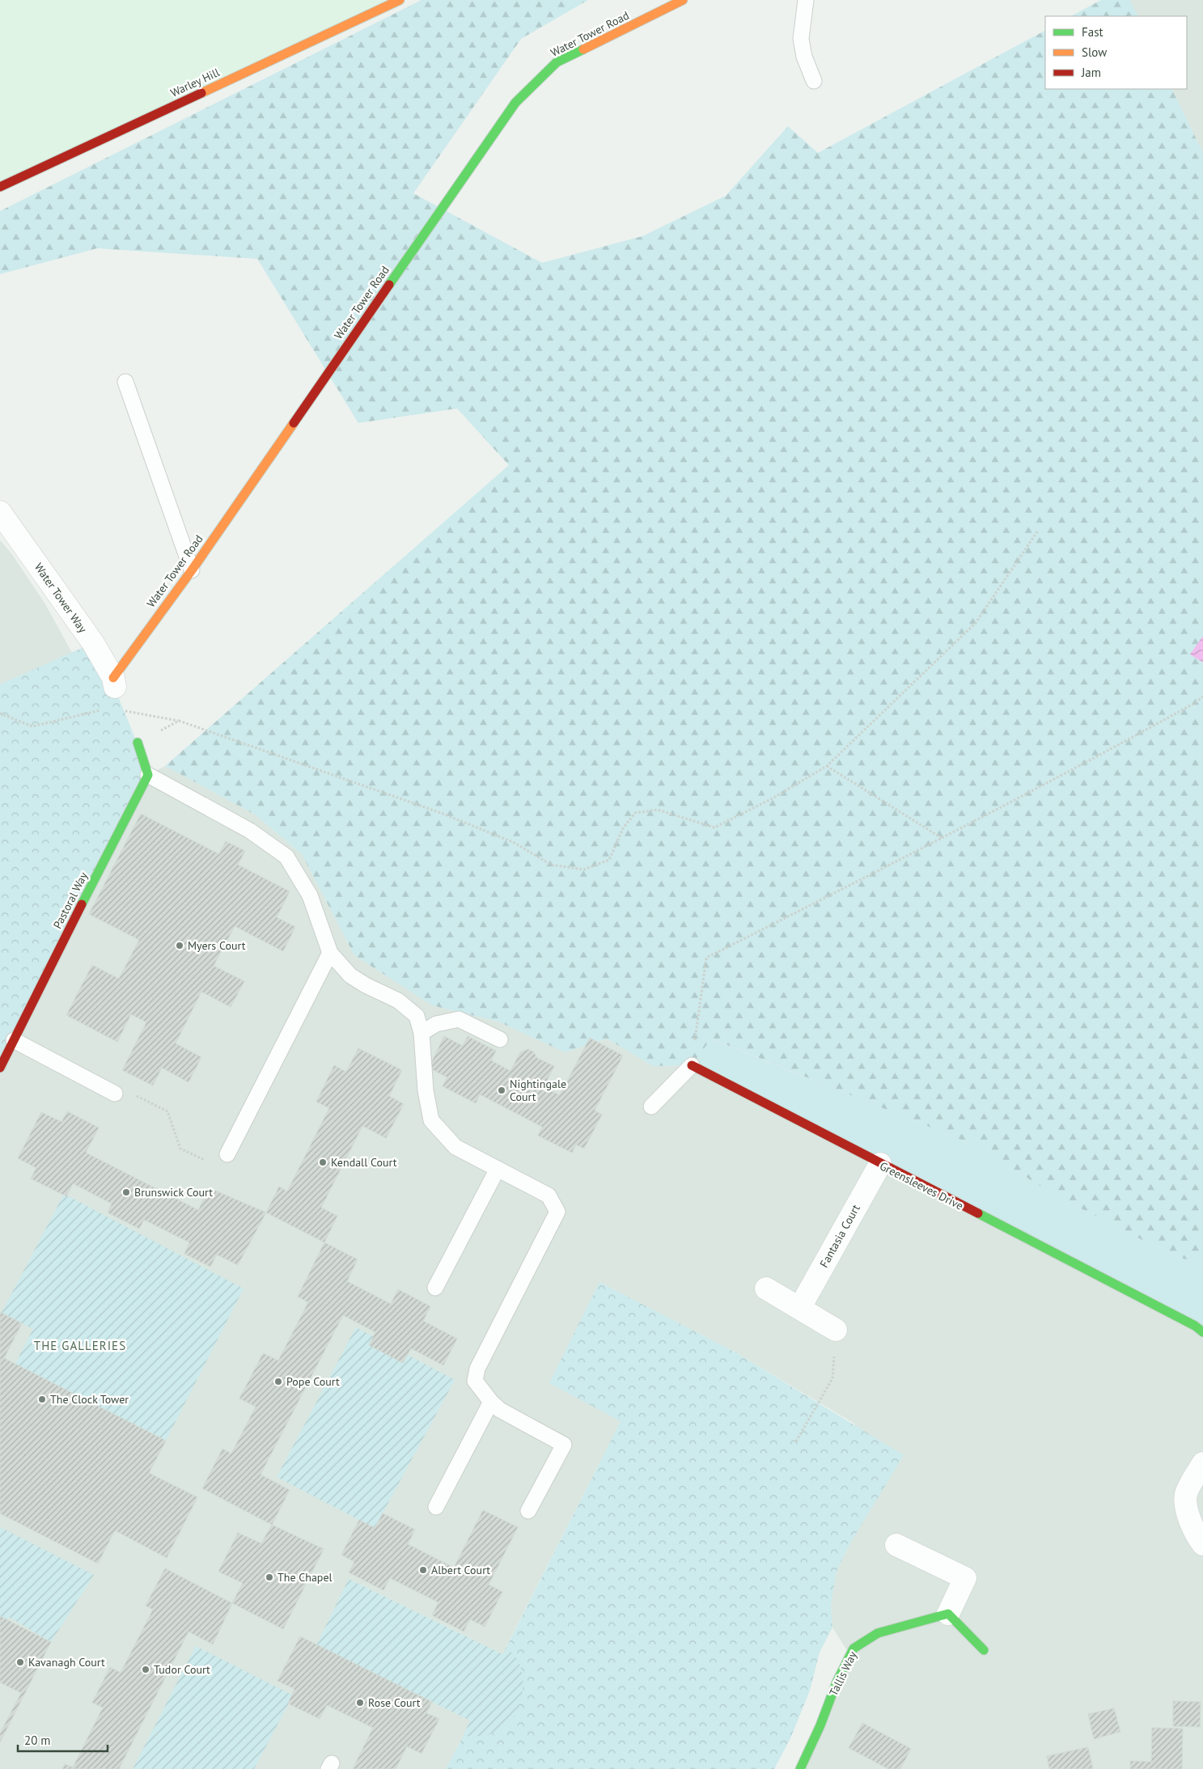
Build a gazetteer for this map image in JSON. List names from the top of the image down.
{
  "streets": {
    "street": [
      "Water Tower Road",
      "Warley Hill",
      "Water Tower Way",
      "Pastoral Way",
      "Greensleeves Drive",
      "Fantasia Court",
      "Tallis Way"
    ]
  },
  "crossings": [
    ["Water Tower Road", "Water Tower Way"],
    ["Greensleeves Drive", "Fantasia Court"]
  ],
  "districts": ["THE GALLERIES"],
  "places": [
    "Myers Court",
    "Nightingale Court",
    "Kendall Court",
    "Brunswick Court",
    "Pope Court",
    "The Clock Tower",
    "Albert Court",
    "The Chapel",
    "Kavanagh Court",
    "Tudor Court",
    "Rose Court"
  ],
  "legend": ["Fast", "Slow", "Jam"],
  "scale_bar": "20 m"
}
